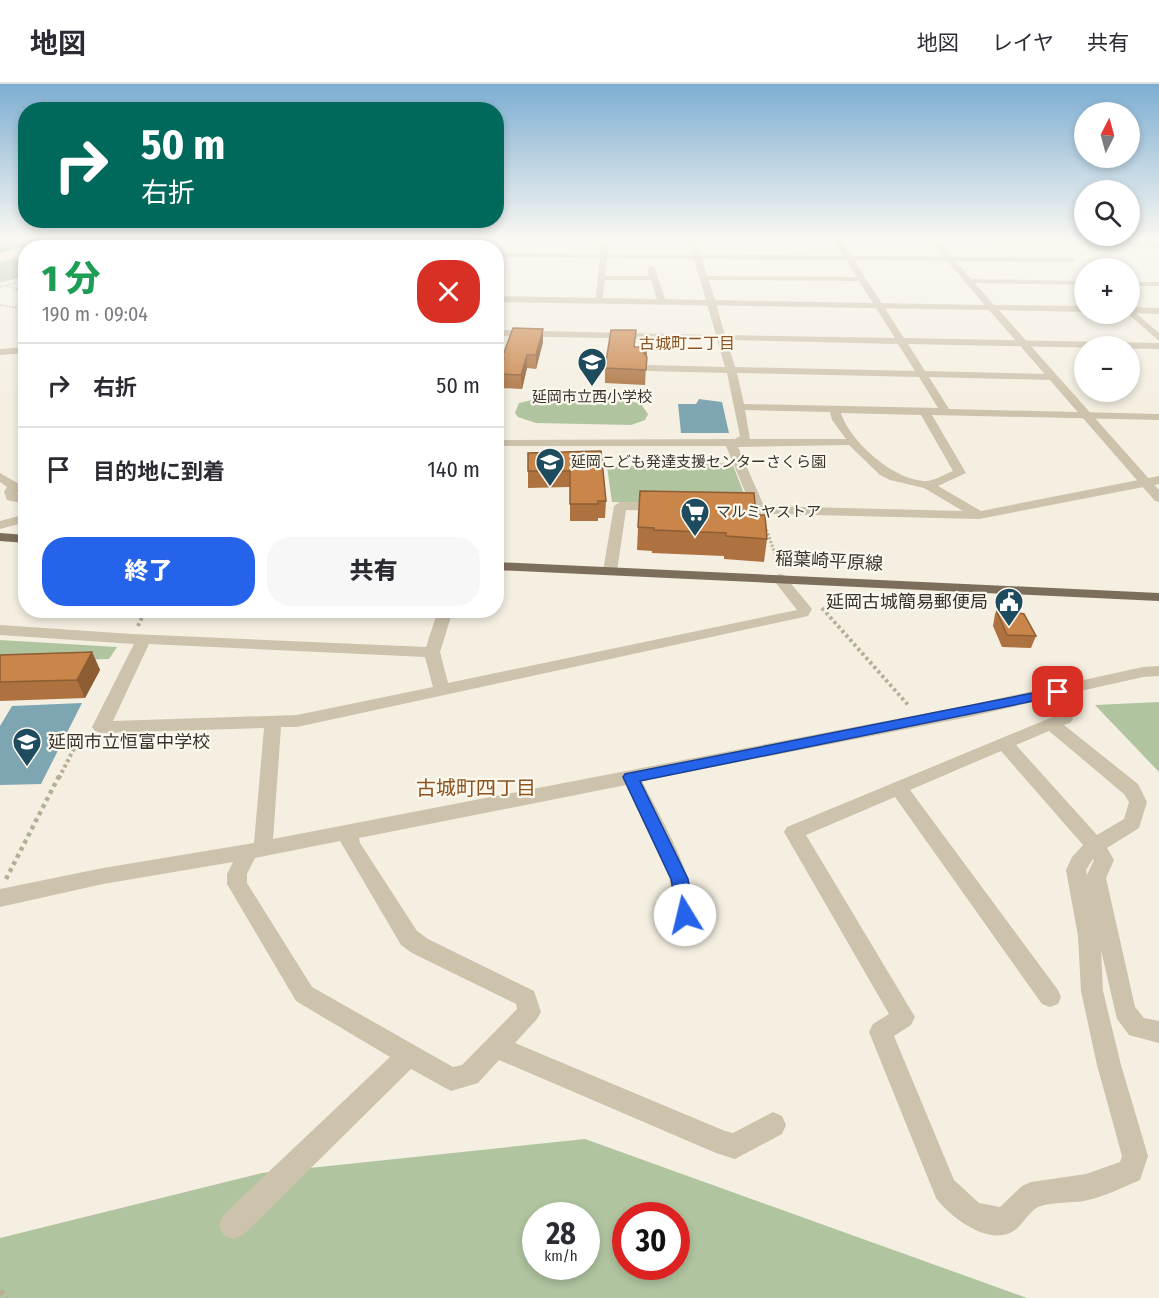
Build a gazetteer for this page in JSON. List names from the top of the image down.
{
  "streets": {
    "main road": ["稲葉崎平原線"]
  },
  "districts": ["古城町二丁目", "古城町四丁目"],
  "places": {
    "school or university": ["延岡市立西小学校", "延岡こども発達支援センターさくら園", "延岡市立恒富中学校"],
    "supermarket": ["マルミヤストア"],
    "public building": ["延岡古城簡易郵便局"]
  },
  "north": "top",
  "page": {
    "header": "地図",
    "nav": ["地図", "レイヤ", "共有"],
    "map_buttons": ["+", "−"],
    "turn": ["50 m", "右折"],
    "heading": ["1 分", "190 m · 09:04"],
    "list": [
      {
        "name": "右折",
        "value": "50 m"
      },
      {
        "name": "目的地に到着",
        "value": "140 m"
      }
    ],
    "buttons": ["終了", "共有"],
    "speed": "28 km/h",
    "limit": "30"
  }
}
